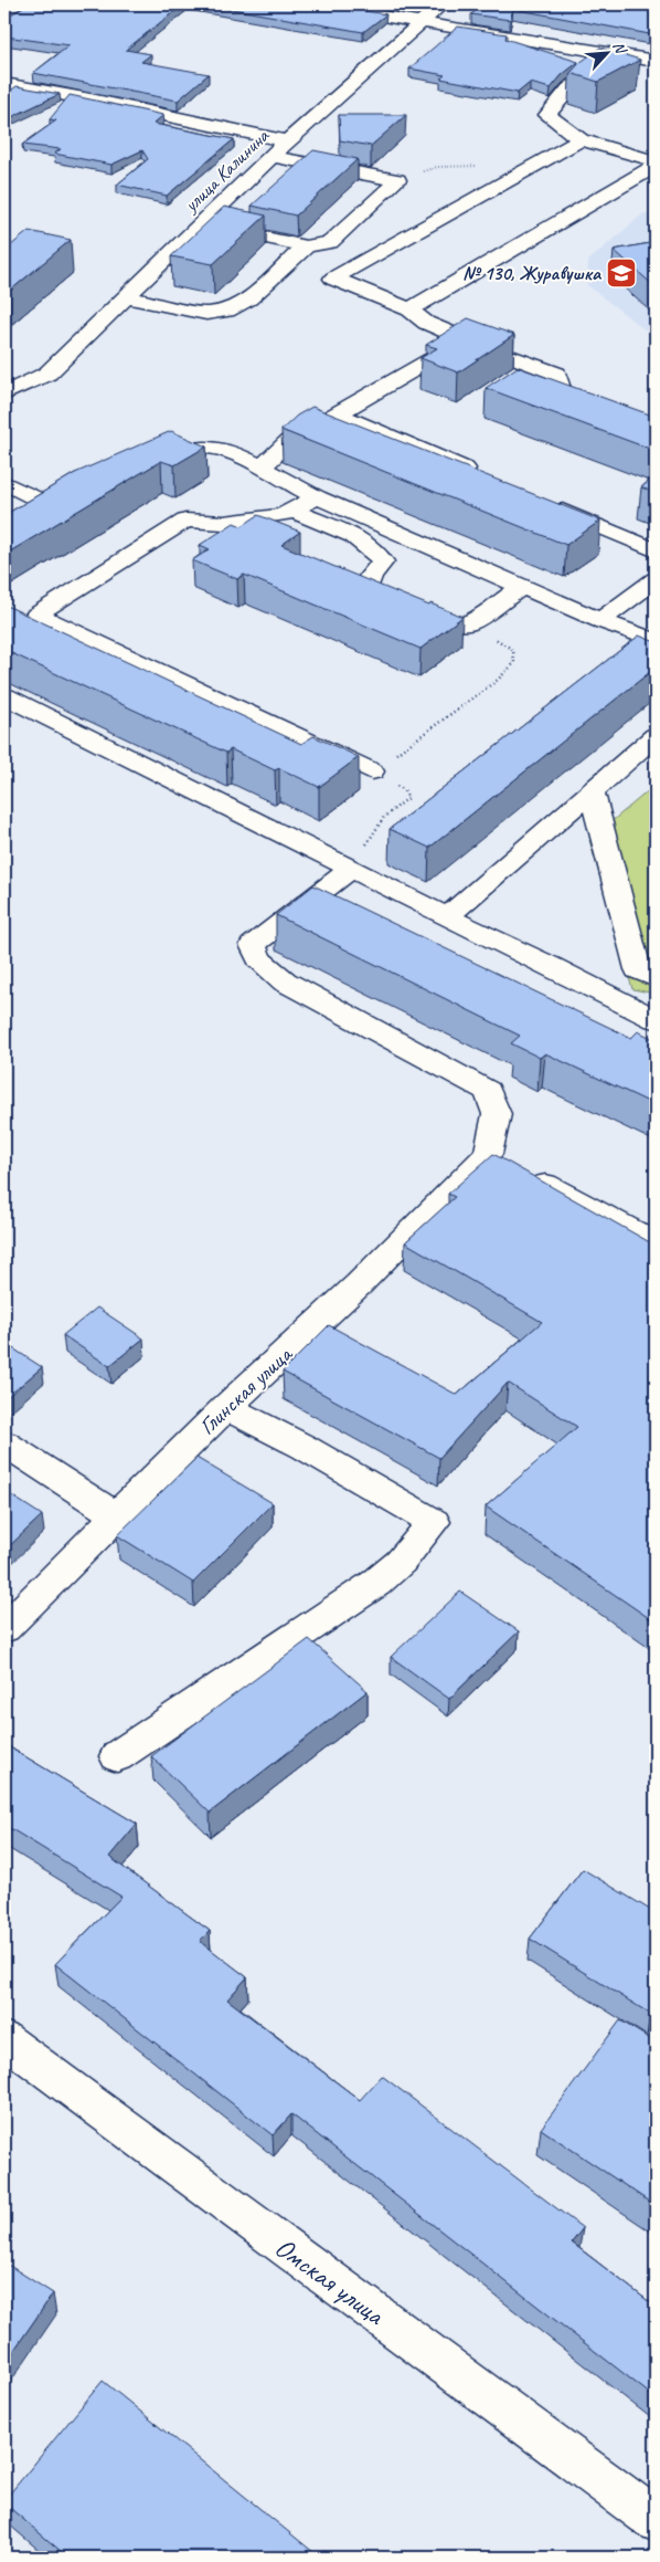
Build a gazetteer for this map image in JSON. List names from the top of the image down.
{
  "streets": {
    "street": ["улица Калинина", "Глинская улица", "Омская улица"]
  },
  "places": {
    "school or university": ["№ 130, Журавушка"]
  },
  "north": "top right"
}
